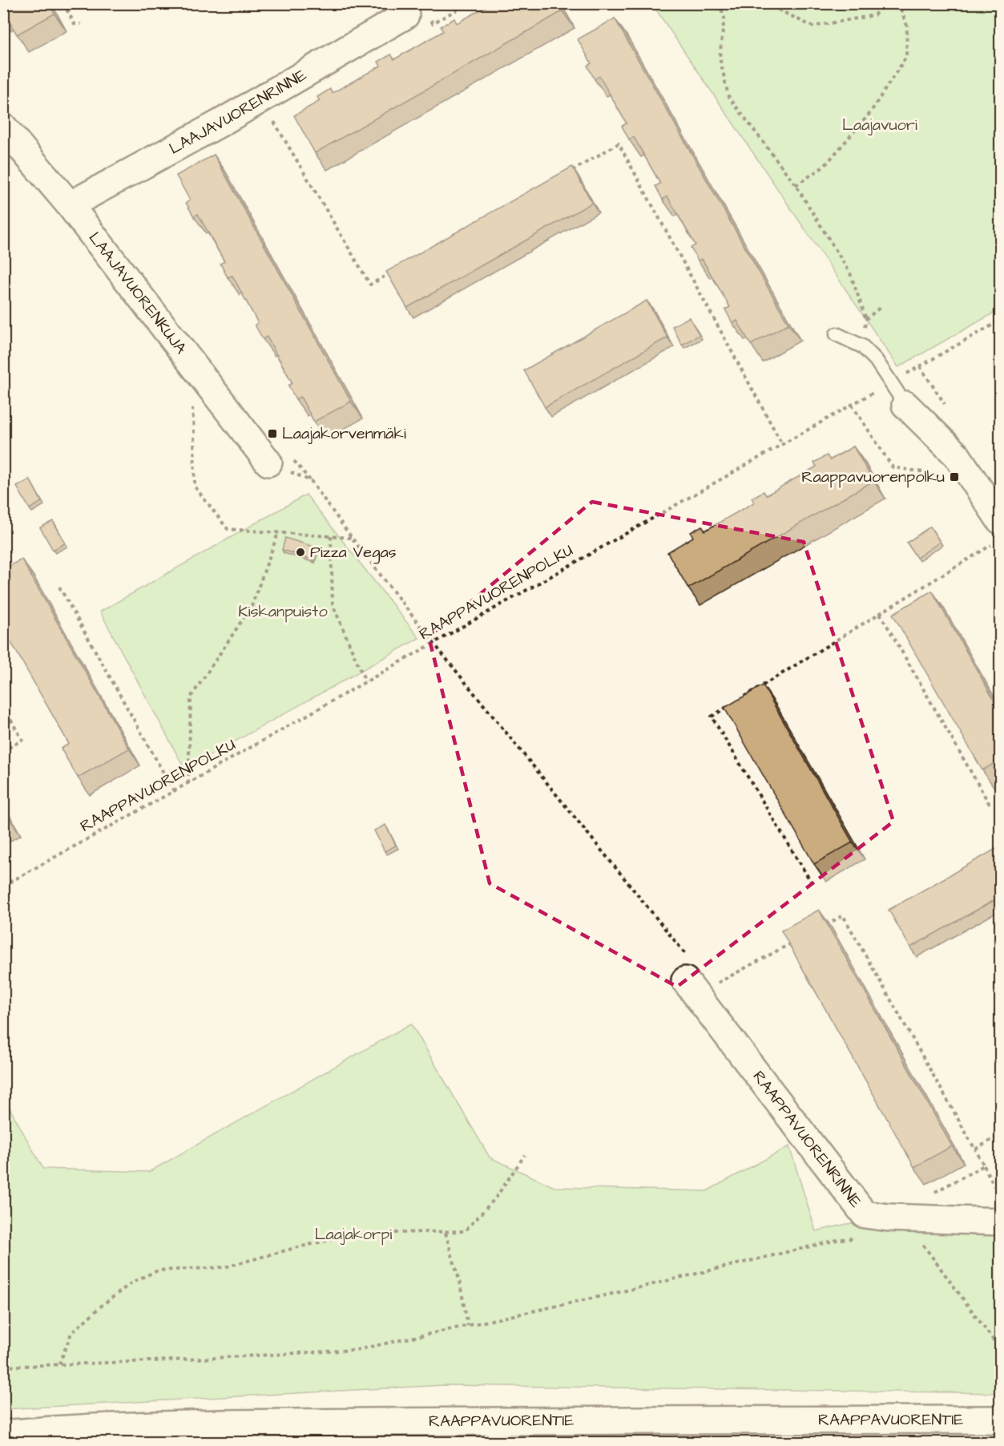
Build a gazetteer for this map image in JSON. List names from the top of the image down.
{
  "streets": {
    "street": [
      "LAAJAVUORENRINNE",
      "LAAJAVUORENKUJA",
      "RAAPPAVUORENRINNE",
      "RAAPPAVUORENTIE"
    ],
    "path": ["RAAPPAVUORENPOLKU"]
  },
  "crossings": [
    ["LAAJAVUORENRINNE", "LAAJAVUORENKUJA"]
  ],
  "parks": ["Laajavuori", "Kiskanpuisto", "Laajakorpi"],
  "places": {
    "transit": ["Laajakorvenmäki", "Raappavuorenpolku"],
    "other": ["Pizza Vegas"]
  }
}
